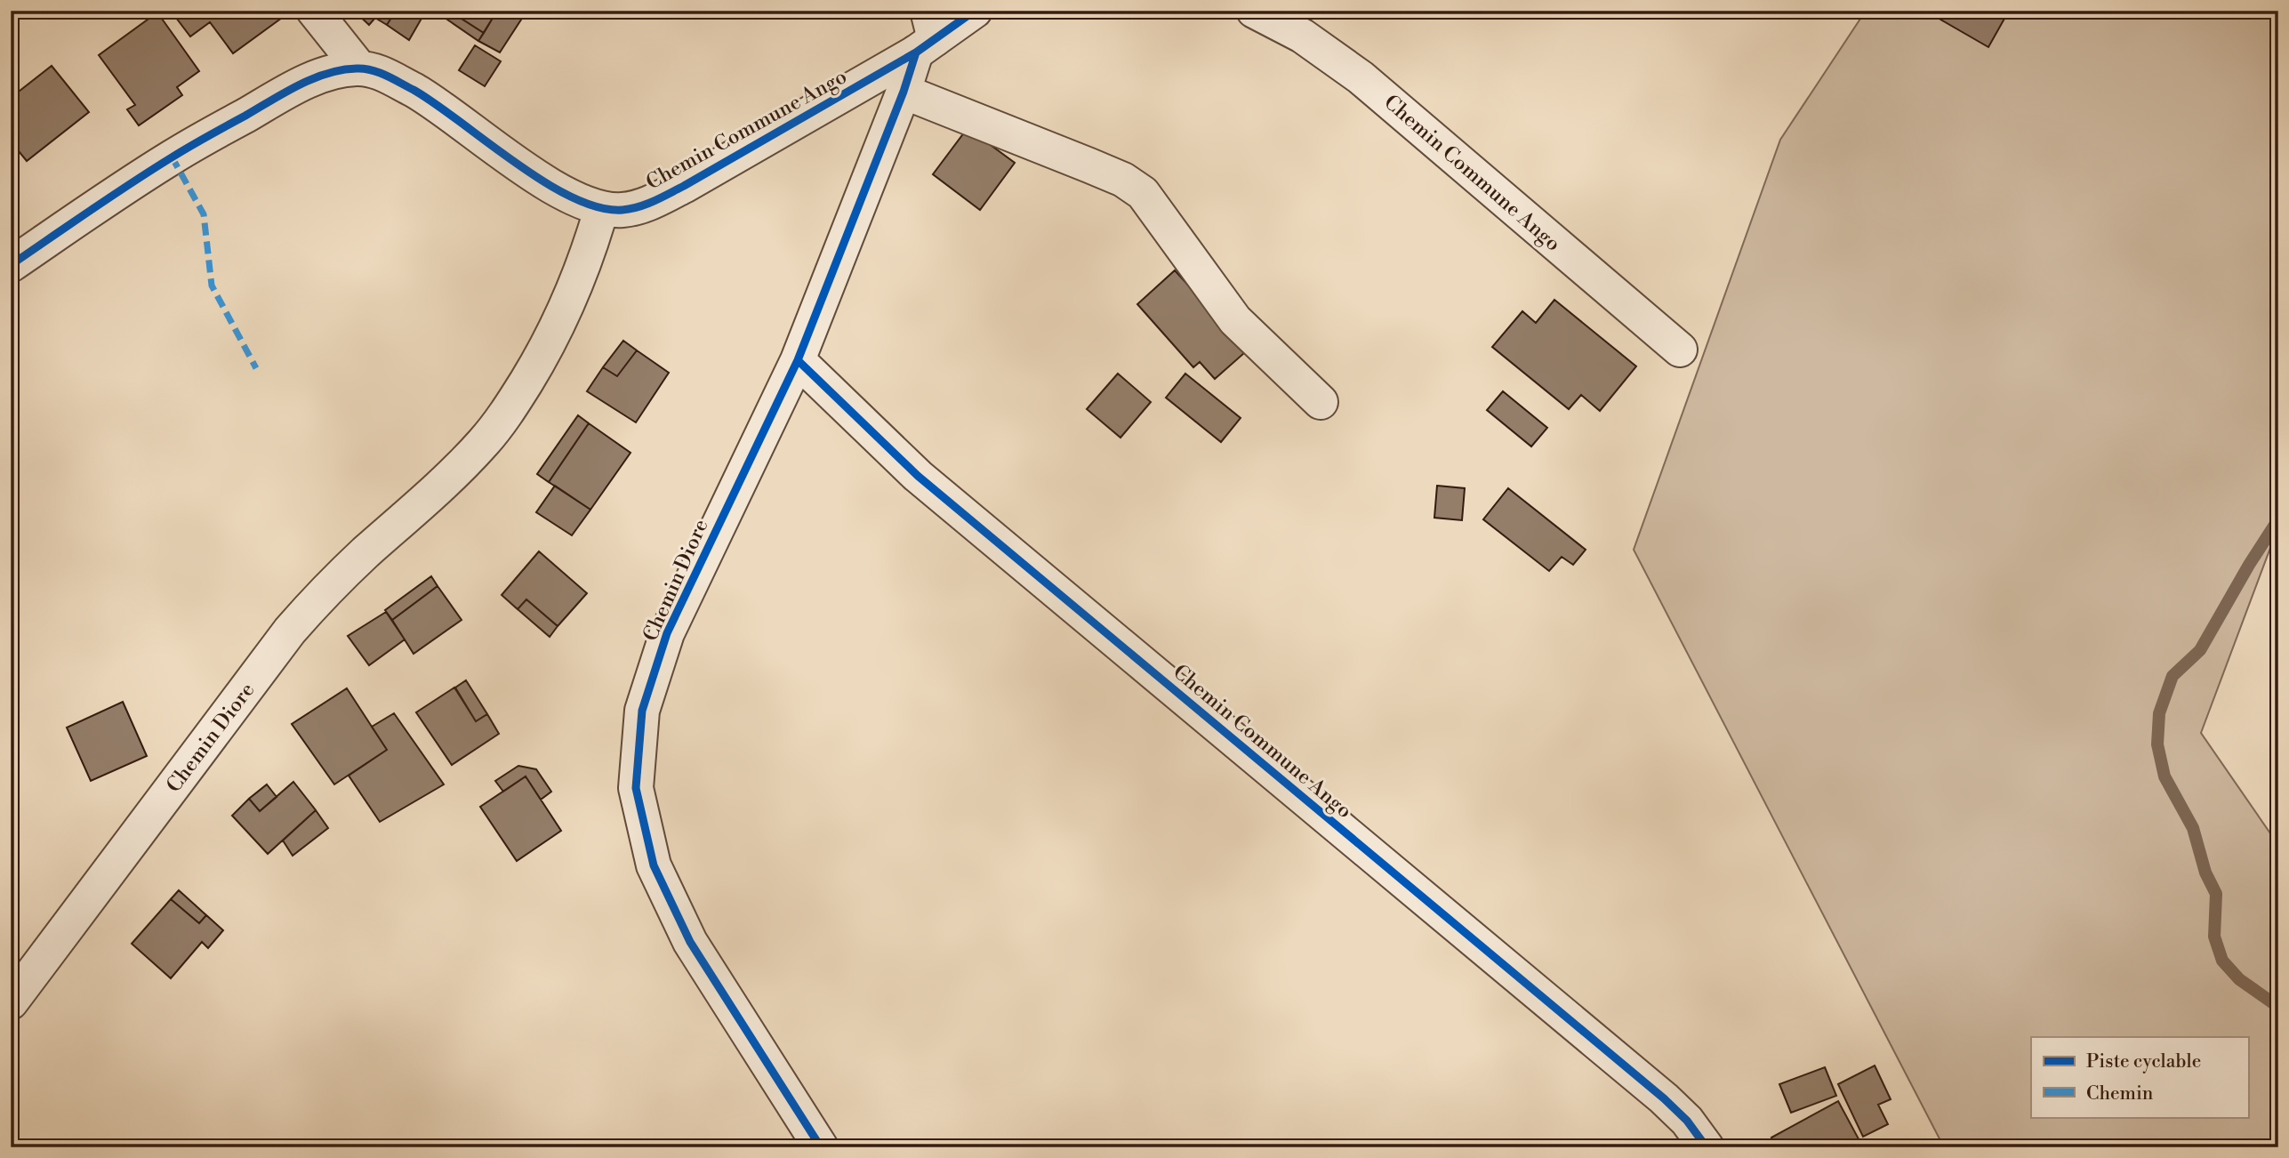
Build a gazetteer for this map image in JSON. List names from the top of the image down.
{
  "streets": {
    "street": ["Chemin Commune Ango", "Chemin Diore"]
  },
  "crossings": [
    ["Chemin Commune Ango", "Chemin Diore"]
  ],
  "legend": ["Piste cyclable", "Chemin"]
}
